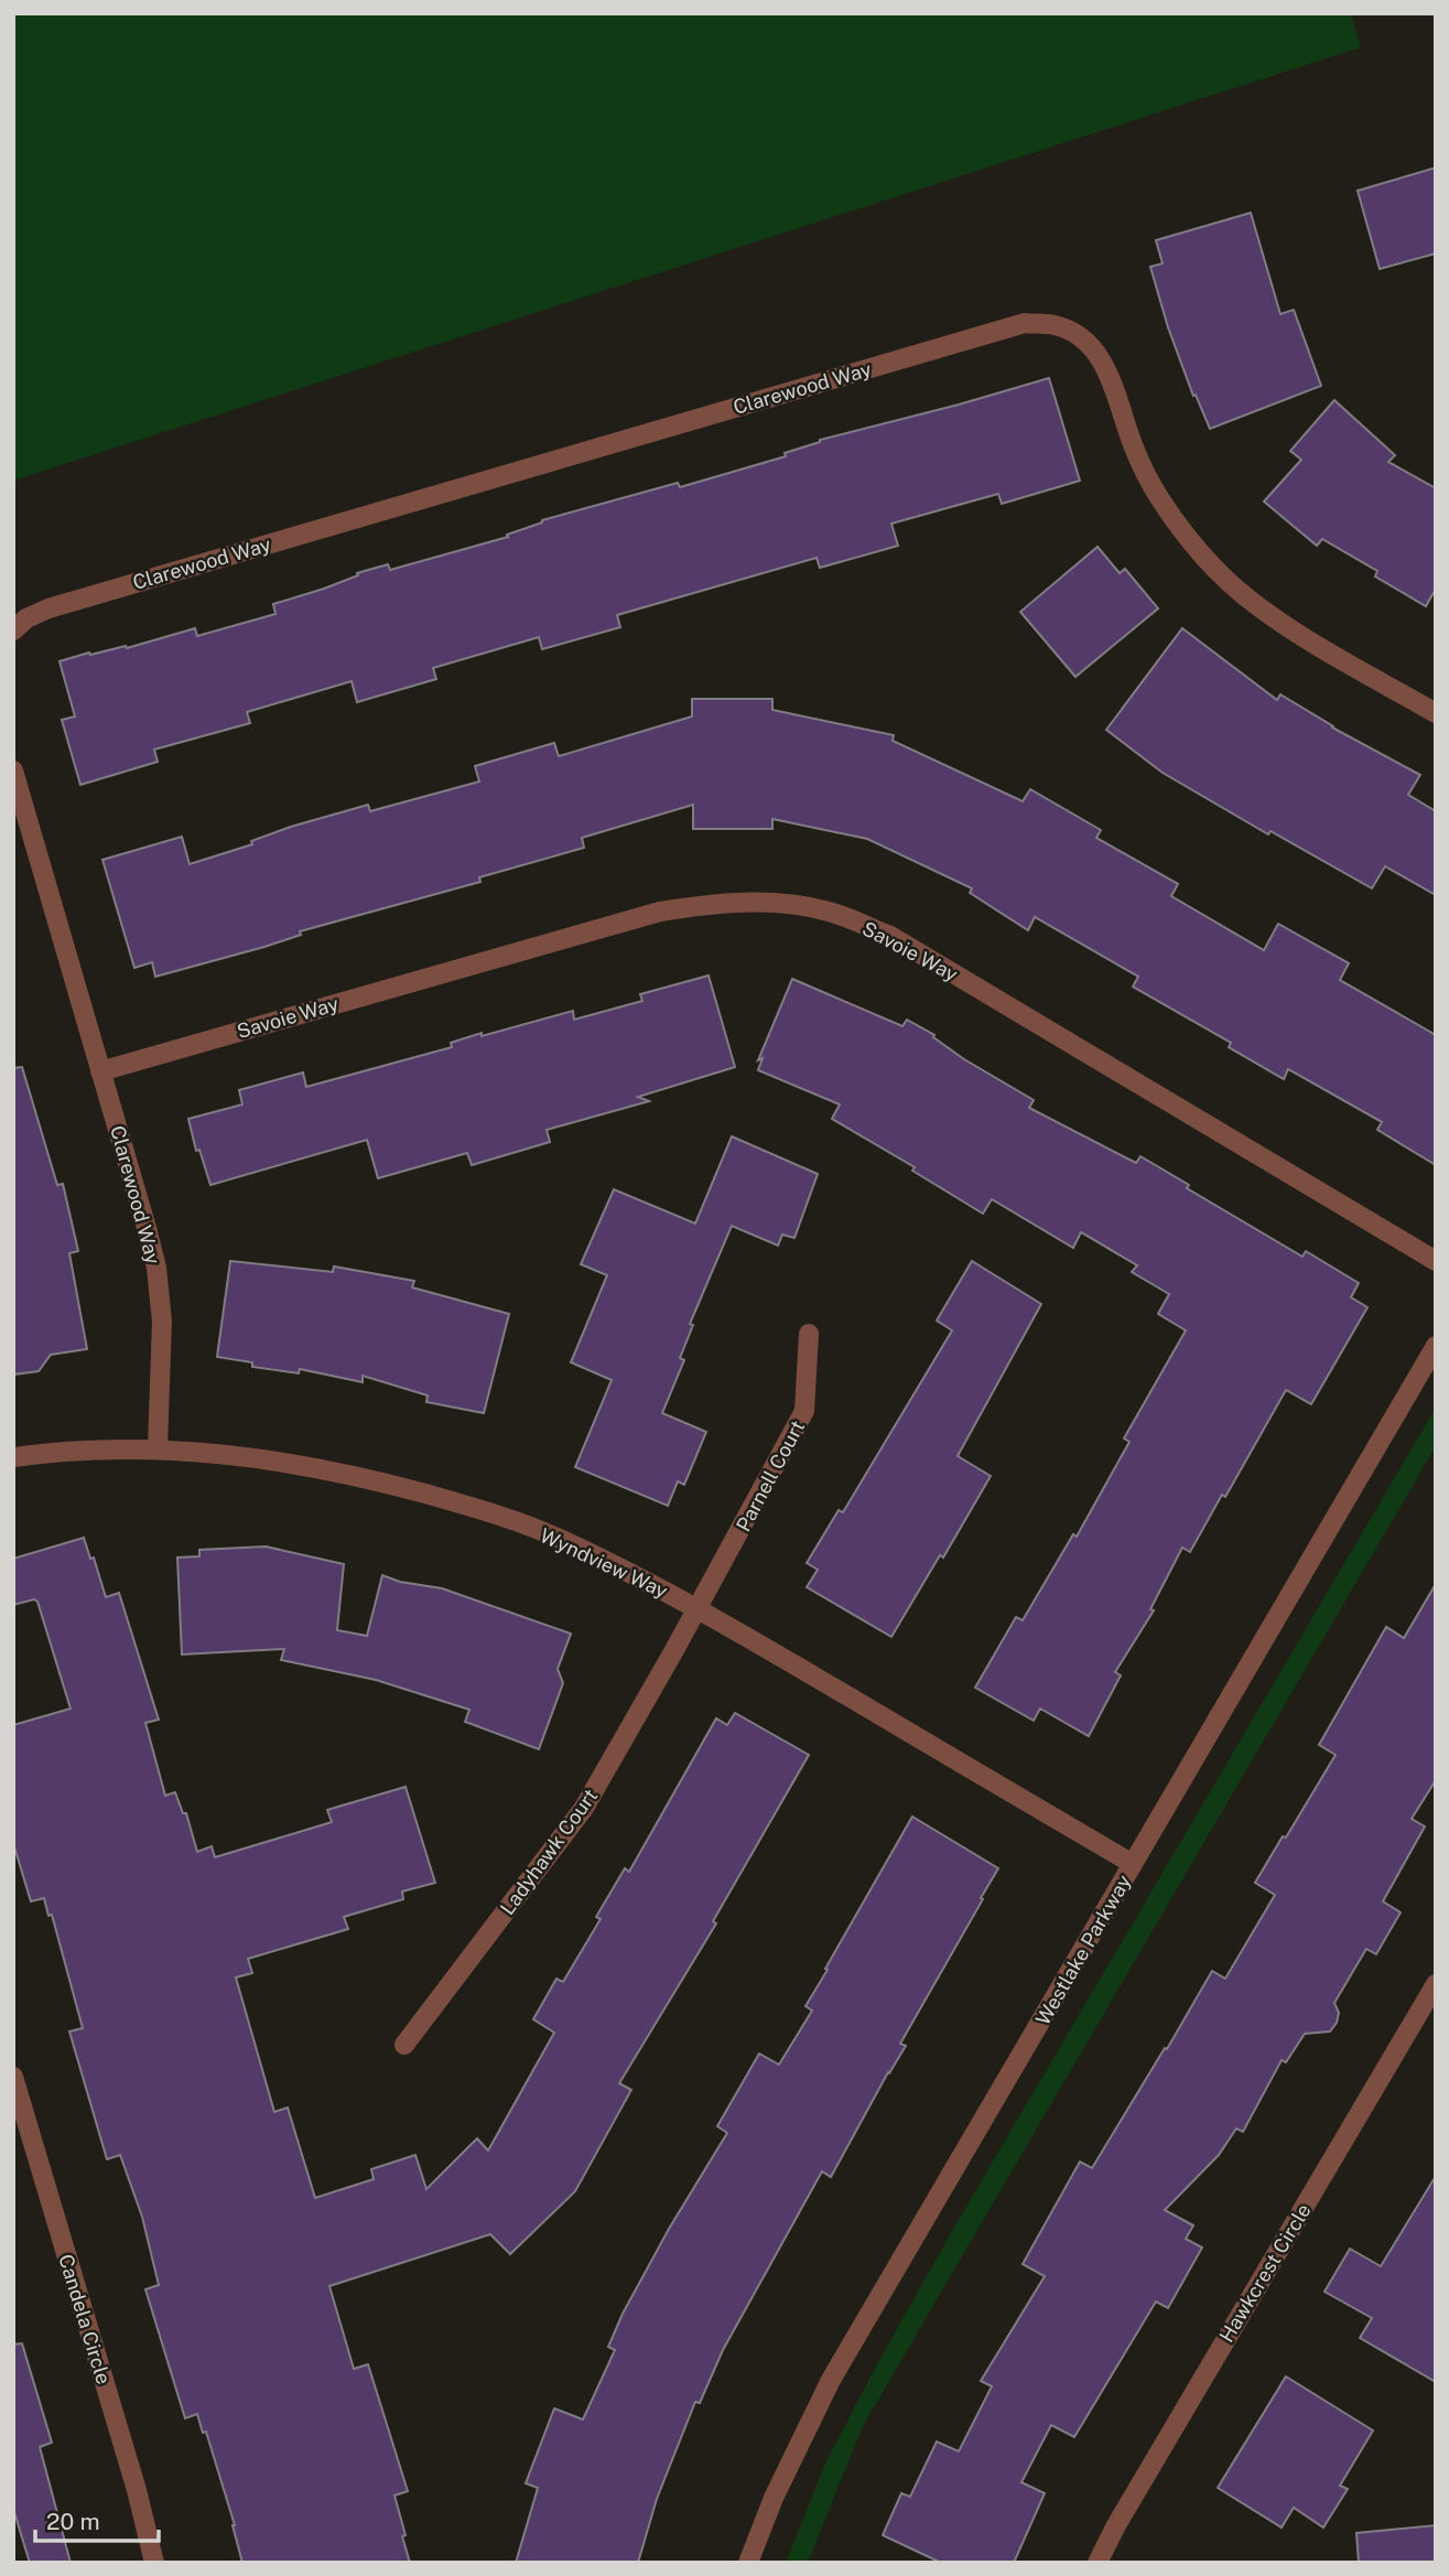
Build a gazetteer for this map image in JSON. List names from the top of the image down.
{
  "streets": {
    "street": [
      "Clarewood Way",
      "Savoie Way",
      "Parnell Court",
      "Wyndview Way",
      "Ladyhawk Court",
      "Westlake Parkway",
      "Hawkcrest Circle",
      "Candela Circle"
    ]
  },
  "crossings": [
    ["Clarewood Way", "Savoie Way"],
    ["Clarewood Way", "Wyndview Way"],
    ["Parnell Court", "Wyndview Way"],
    ["Parnell Court", "Ladyhawk Court"],
    ["Wyndview Way", "Ladyhawk Court"],
    ["Wyndview Way", "Westlake Parkway"]
  ],
  "scale_bar": "20 m"
}
